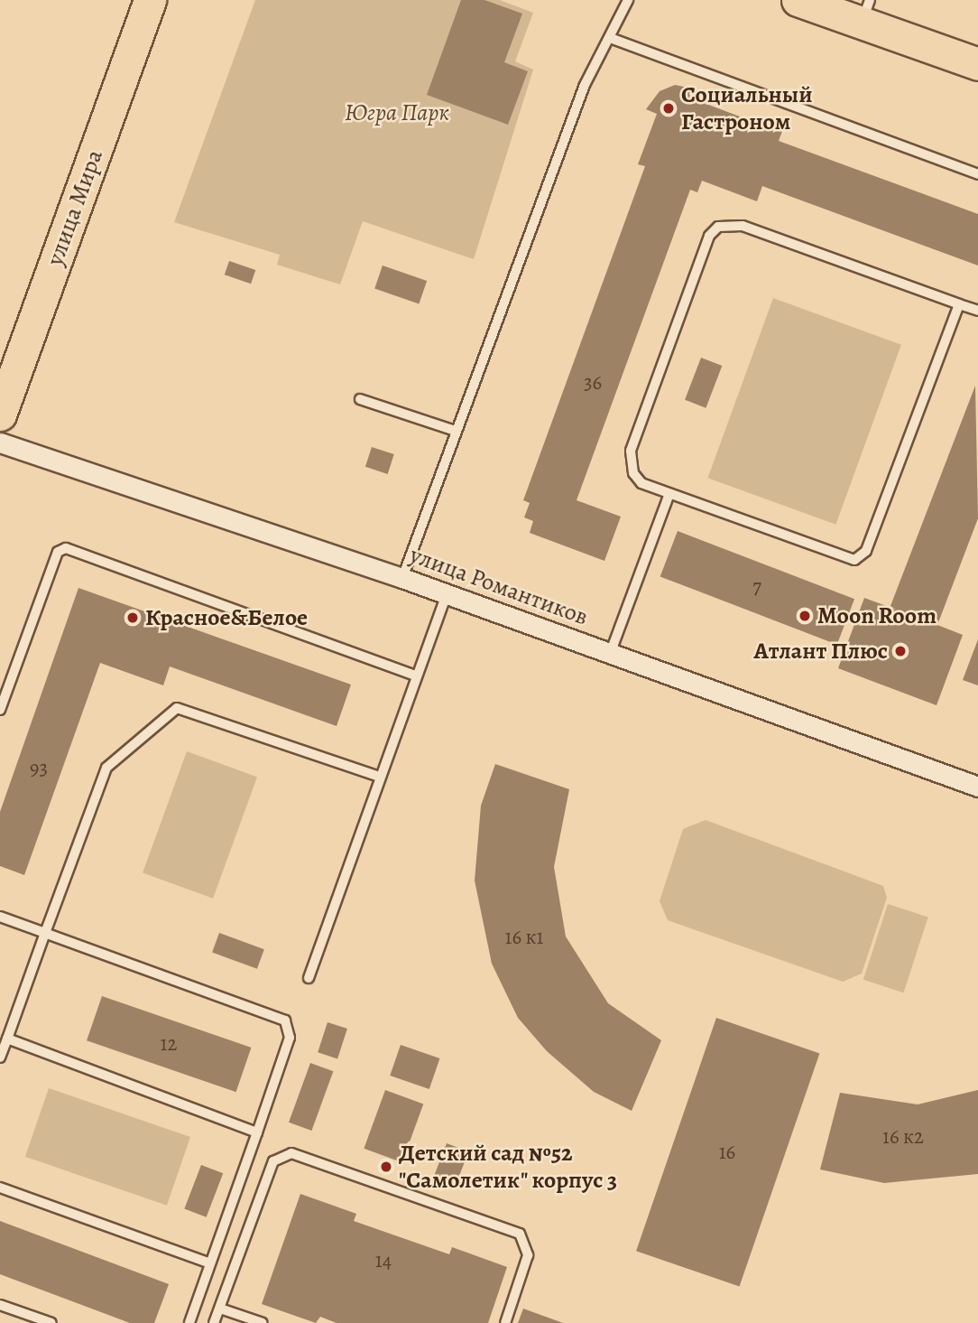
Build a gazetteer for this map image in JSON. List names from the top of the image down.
{
  "streets": {
    "main road": ["улица Мира"],
    "street": ["улица Романтиков"]
  },
  "parks": ["Югра Парк"],
  "places": [
    "Социальный Гастроном",
    "Moon Room",
    "Красное&Белое",
    "Атлант Плюс",
    "Детский сад №52 \"Самолетик\" корпус 3"
  ],
  "house_numbers": [
    "36",
    "7",
    "93",
    "16 к1",
    "12",
    "16 к2",
    "16",
    "14"
  ]
}
